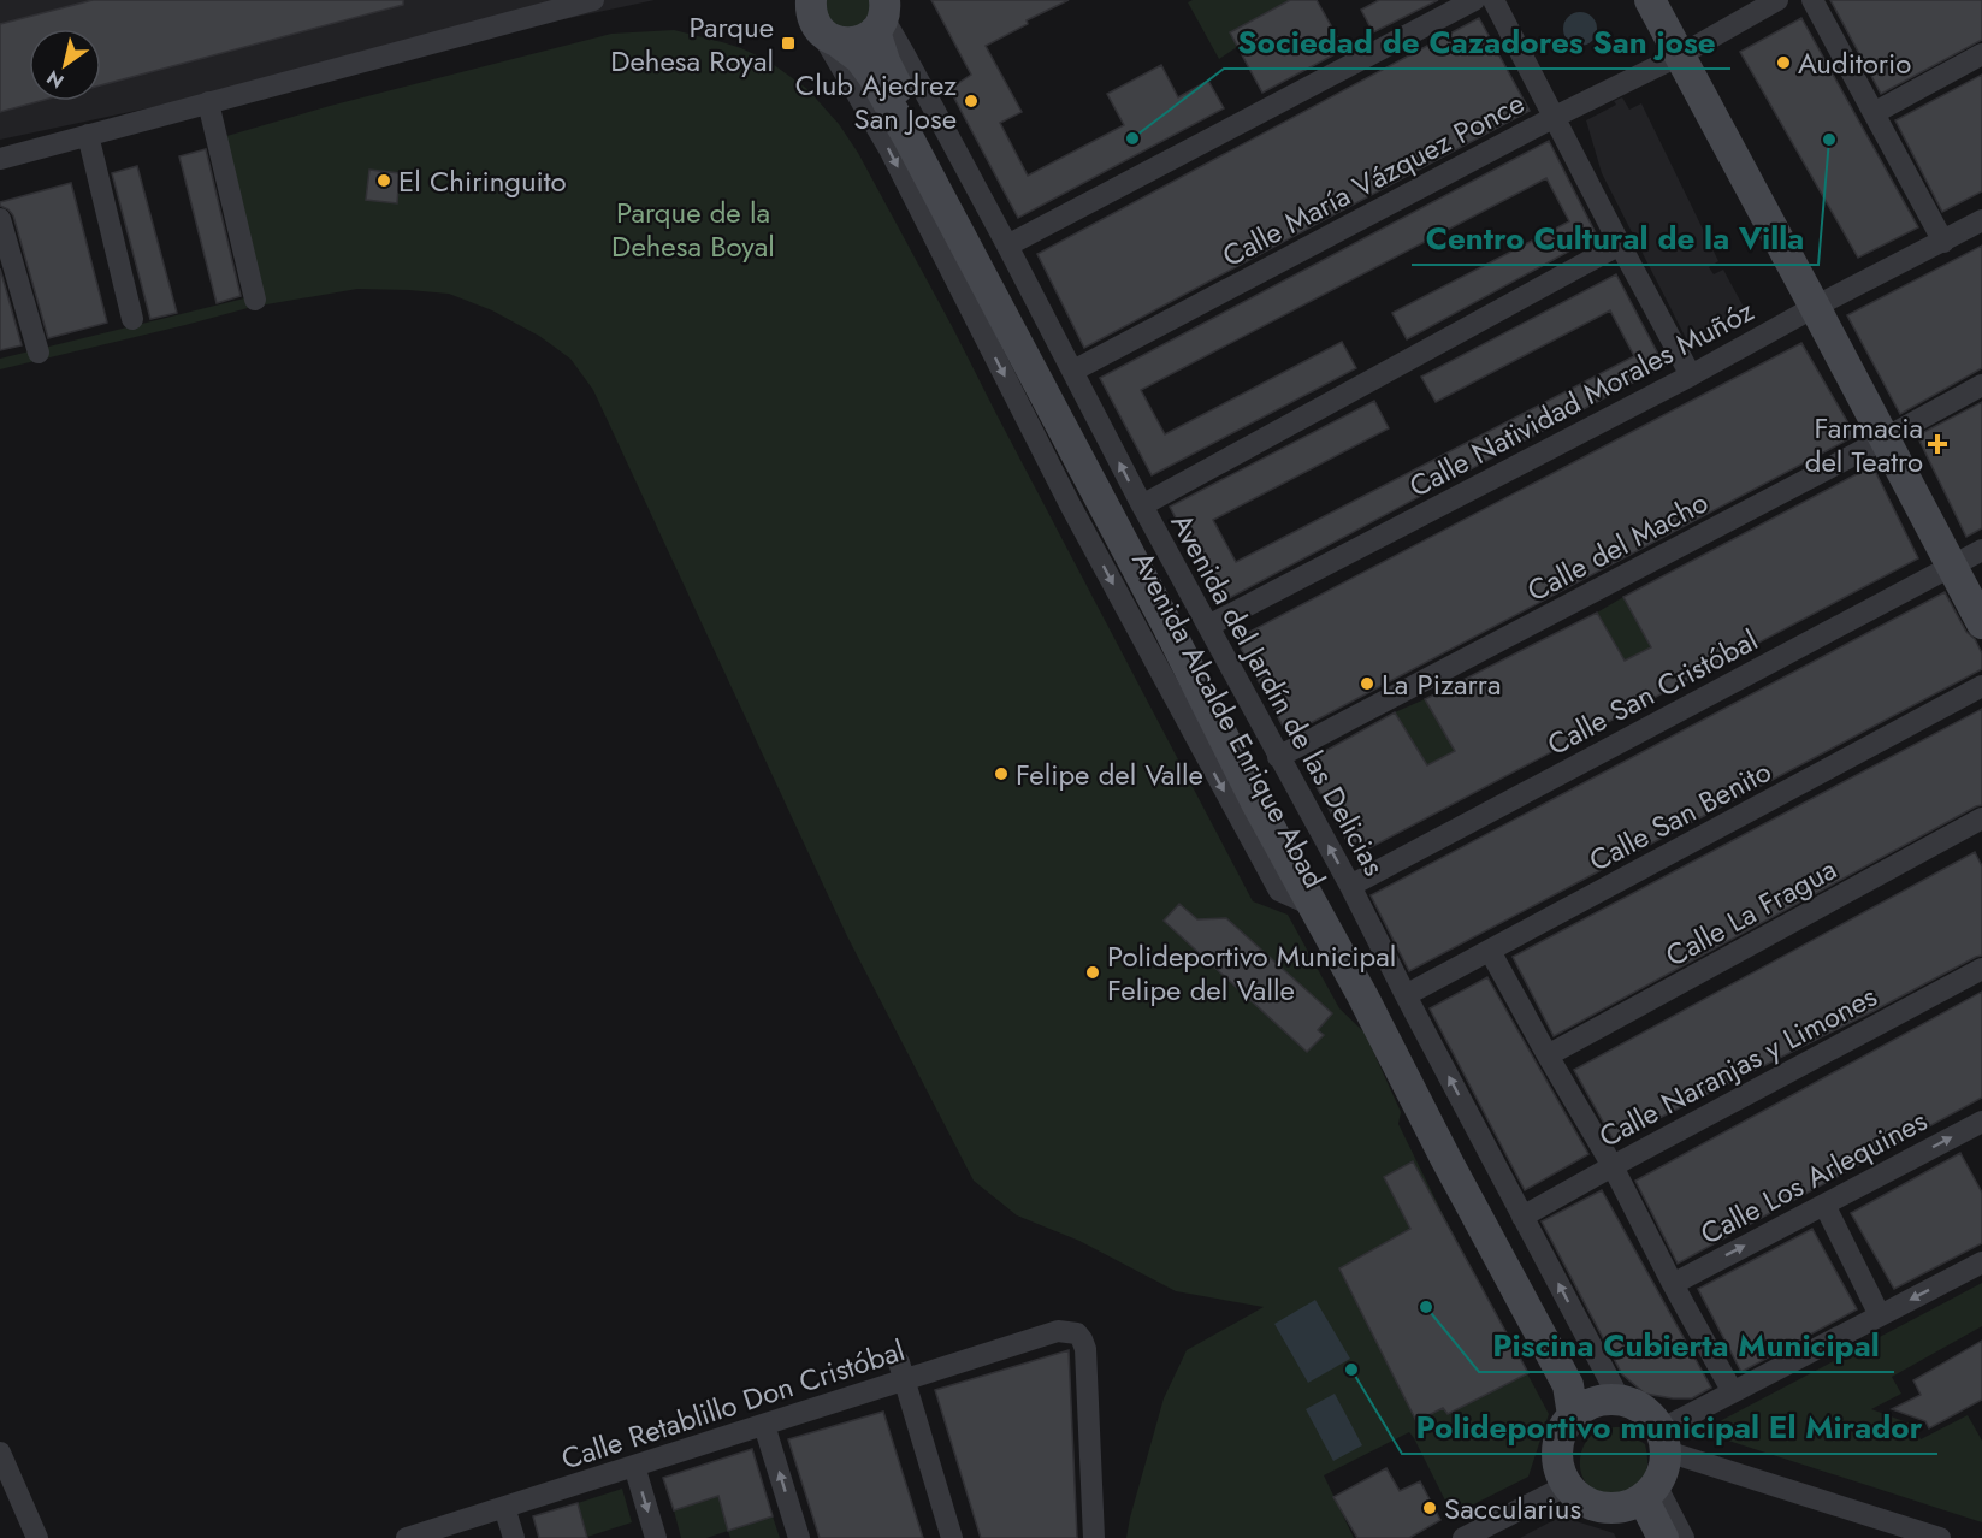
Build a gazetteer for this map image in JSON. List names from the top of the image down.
{
  "streets": {
    "main road": ["Avenida Alcalde Enrique Abad"],
    "street": [
      "Calle María Vázquez Ponce",
      "Calle Natividad Morales Muñóz",
      "Calle del Macho",
      "Calle San Cristóbal",
      "Avenida del Jardín de las Delicias",
      "Calle San Benito",
      "Calle La Fragua",
      "Calle Naranjas y Limones",
      "Calle Los Arlequines",
      "Calle Retablillo Don Cristóbal"
    ]
  },
  "crossings": [
    ["Calle María Vázquez Ponce", "Avenida del Jardín de las Delicias"],
    ["Calle Natividad Morales Muñóz", "Avenida del Jardín de las Delicias"],
    ["Calle del Macho", "Avenida del Jardín de las Delicias"],
    ["Calle San Cristóbal", "Avenida del Jardín de las Delicias"],
    ["Avenida del Jardín de las Delicias", "Avenida Alcalde Enrique Abad"],
    ["Avenida del Jardín de las Delicias", "Calle San Benito"],
    ["Avenida del Jardín de las Delicias", "Calle Naranjas y Limones"]
  ],
  "parks": ["Parque de la Dehesa Boyal"],
  "places": {
    "transit": ["Parque Dehesa Royal"],
    "other": [
      "Auditorio",
      "Club Ajedrez San Jose",
      "Sociedad de Cazadores San jose",
      "Centro Cultural de la Villa",
      "El Chiringuito",
      "La Pizarra",
      "Felipe del Valle",
      "Polideportivo Municipal Felipe del Valle",
      "Piscina Cubierta Municipal",
      "Polideportivo municipal El Mirador",
      "Saccularius"
    ],
    "health": ["Farmacia del Teatro"]
  },
  "north": "bottom left"
}
